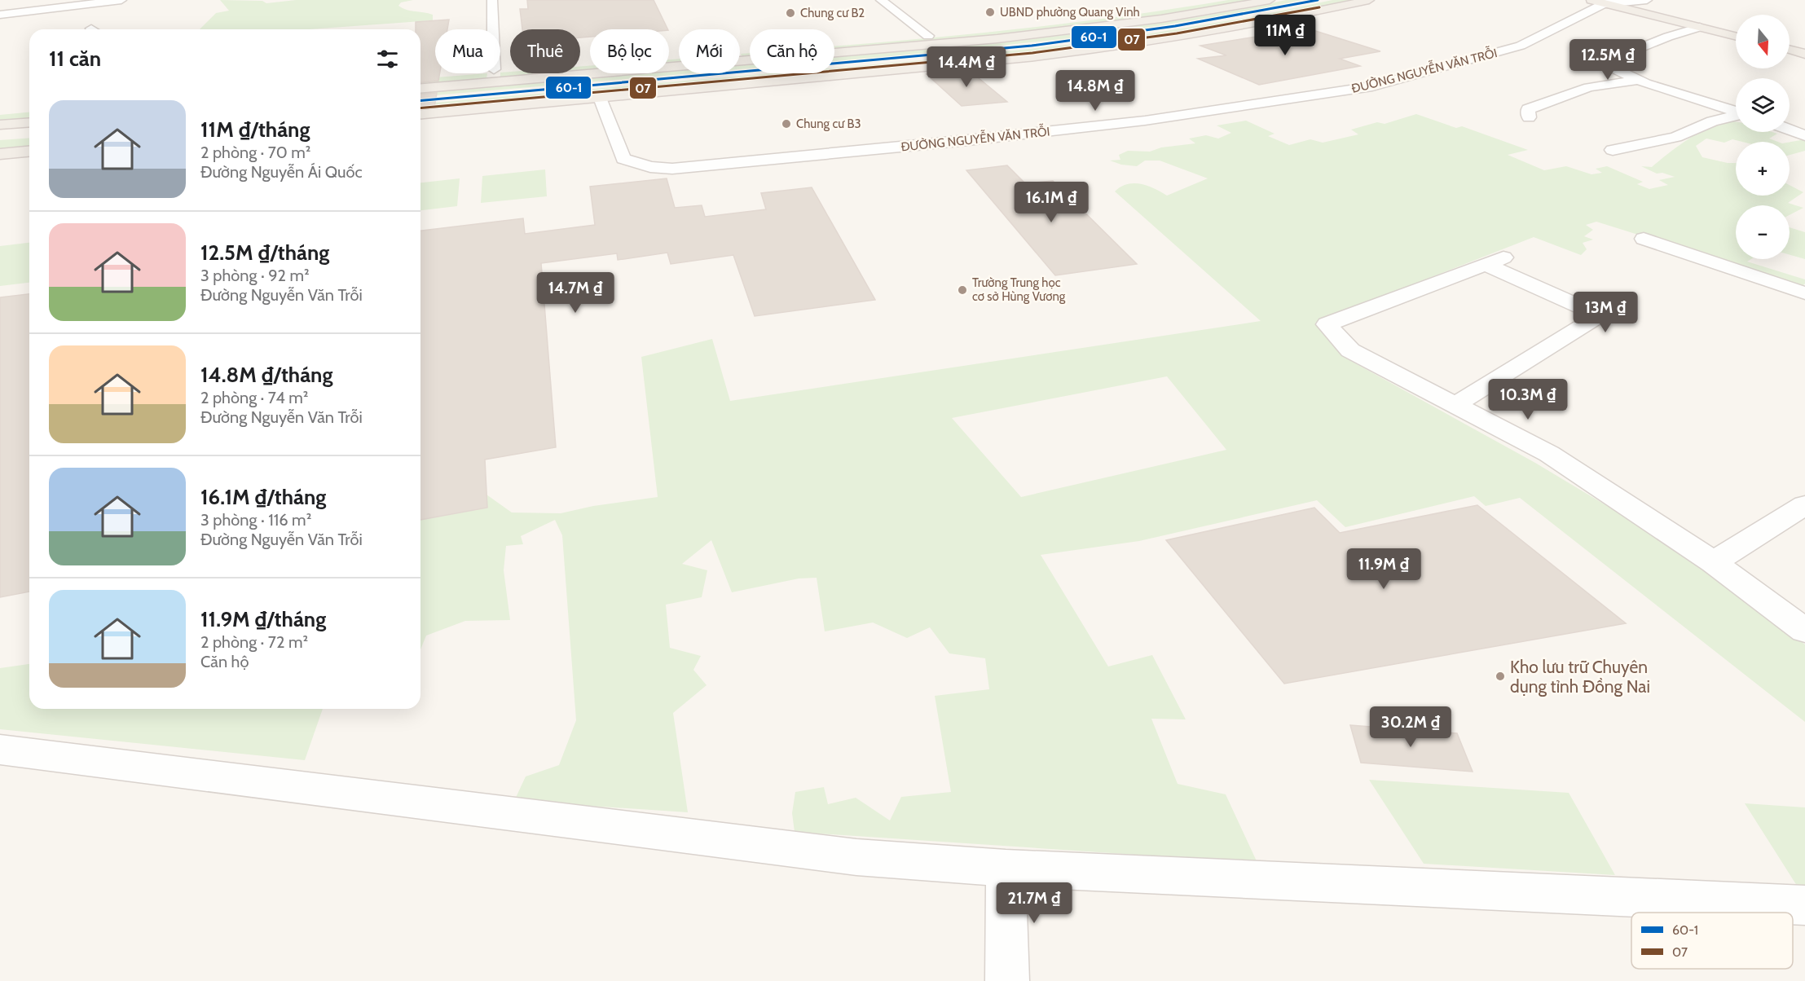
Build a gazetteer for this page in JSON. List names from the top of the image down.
{
  "streets": {
    "street": ["ĐƯỜNG NGUYỄN VĂN TRỖI"]
  },
  "places": [
    "UBND phường Quang Vinh",
    "Chung cư B2",
    "Chung cư B3",
    "Trường Trung học cơ sở Hùng Vương",
    "Kho lưu trữ Chuyên dụng tỉnh Đồng Nai"
  ],
  "lines": ["transit line 60-1", "transit line 07"],
  "legend": ["60-1", "07"],
  "north": "bottom",
  "page": {
    "map_buttons": ["+", "−"],
    "price": [
      "11M ₫",
      "12.5M ₫",
      "14.4M ₫",
      "14.8M ₫",
      "16.1M ₫",
      "14.7M ₫",
      "13M ₫",
      "10.3M ₫",
      "11.9M ₫",
      "30.2M ₫",
      "21.7M ₫"
    ],
    "chip": [
      "Mua",
      "Thuê",
      "Bộ lọc",
      "Mới",
      "Căn hộ"
    ],
    "heading": "11 căn",
    "list": [
      {
        "name": "11M ₫/tháng",
        "note": "2 phòng · 70 m² · Đường Nguyễn Ái Quốc"
      },
      {
        "name": "12.5M ₫/tháng",
        "note": "3 phòng · 92 m² · Đường Nguyễn Văn Trỗi"
      },
      {
        "name": "14.8M ₫/tháng",
        "note": "2 phòng · 74 m² · Đường Nguyễn Văn Trỗi"
      },
      {
        "name": "16.1M ₫/tháng",
        "note": "3 phòng · 116 m² · Đường Nguyễn Văn Trỗi"
      },
      {
        "name": "11.9M ₫/tháng",
        "note": "2 phòng · 72 m² · Căn hộ"
      }
    ]
  }
}
